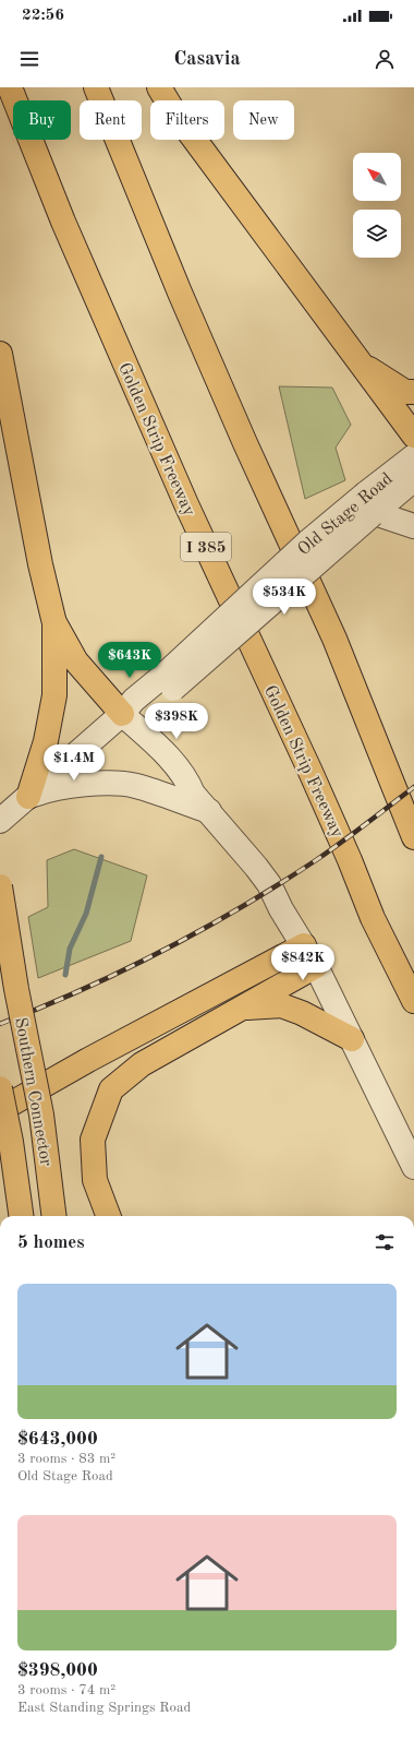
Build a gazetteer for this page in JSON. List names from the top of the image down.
{
  "streets": {
    "highway": ["Golden Strip Freeway", "I 385", "Southern Connector"],
    "street": ["Old Stage Road"]
  },
  "north": "top left",
  "page": {
    "status": "22:56",
    "header": "Casavia",
    "chip": [
      "Buy",
      "Rent",
      "Filters",
      "New"
    ],
    "price": [
      "$534K",
      "$643K",
      "$398K",
      "$1.4M",
      "$842K"
    ],
    "heading": "5 homes",
    "list": [
      {
        "name": "$643,000",
        "note": "3 rooms · 83 m² · Old Stage Road"
      },
      {
        "name": "$398,000",
        "note": "3 rooms · 74 m² · East Standing Springs Road"
      }
    ]
  }
}
